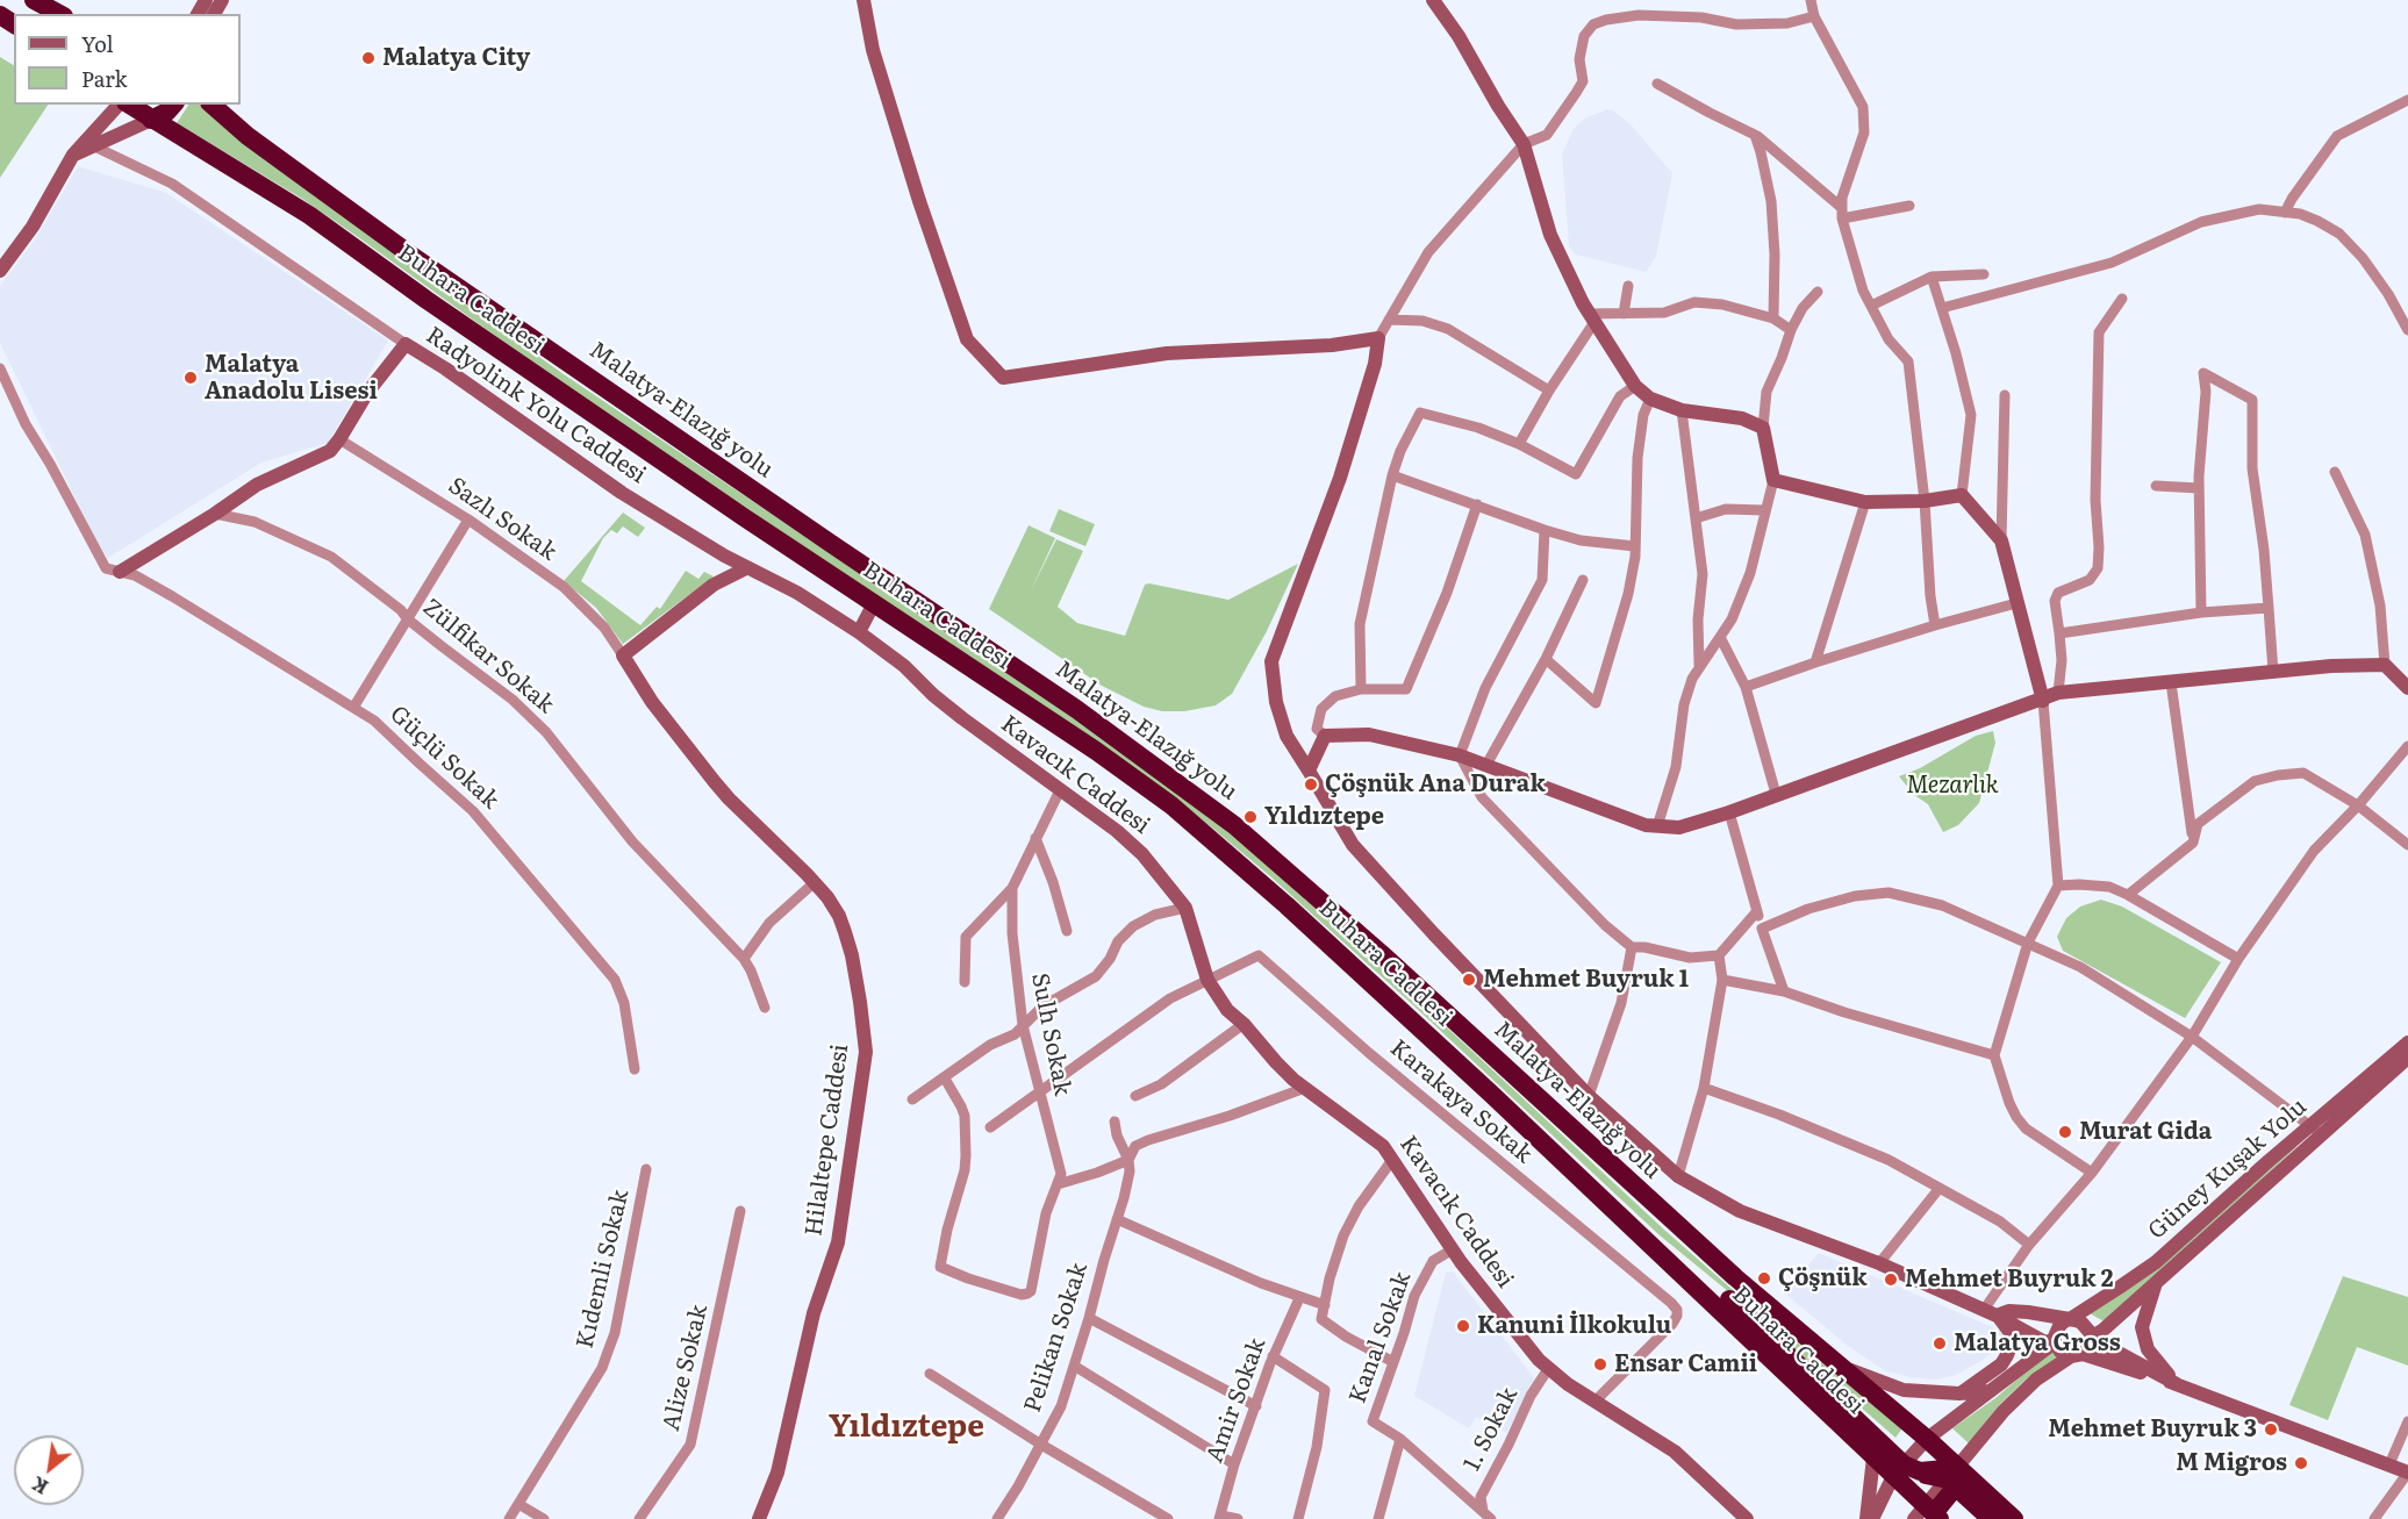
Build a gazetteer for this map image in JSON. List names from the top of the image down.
{
  "streets": {
    "highway": ["Buhara Caddesi", "Malatya-Elazığ yolu"],
    "street": [
      "Radyolink Yolu Caddesi",
      "Sazlı Sokak",
      "Zülfikar Sokak",
      "Güçlü Sokak",
      "Kavacık Caddesi",
      "Sulh Sokak",
      "Karakaya Sokak",
      "Hilaltepe Caddesi",
      "Güney Kuşak Yolu",
      "Kıdemli Sokak",
      "Pelikan Sokak",
      "Kanal Sokak",
      "Alize Sokak",
      "Amir Sokak",
      "1. Sokak"
    ]
  },
  "crossings": [
    ["Radyolink Yolu Caddesi", "Sazlı Sokak"],
    ["Radyolink Yolu Caddesi", "Zülfikar Sokak"],
    ["Radyolink Yolu Caddesi", "Güçlü Sokak"],
    ["Radyolink Yolu Caddesi", "Kavacık Caddesi"],
    ["Sazlı Sokak", "Hilaltepe Caddesi"],
    ["Kavacık Caddesi", "Sulh Sokak"],
    ["Kavacık Caddesi", "Karakaya Sokak"],
    ["Kavacık Caddesi", "Kanal Sokak"],
    ["Kavacık Caddesi", "1. Sokak"]
  ],
  "districts": ["Yıldıztepe"],
  "parks": ["Mezarlık"],
  "places": [
    "Malatya City",
    "Malatya Anadolu Lisesi",
    "Çöşnük Ana Durak",
    "Yıldıztepe",
    "Mehmet Buyruk 1",
    "Murat Gida",
    "Çöşnük",
    "Mehmet Buyruk 2",
    "Kanuni İlkokulu",
    "Malatya Gross",
    "Ensar Camii",
    "Mehmet Buyruk 3",
    "M Migros"
  ],
  "legend": ["Yol", "Park"],
  "north": "bottom left"
}
